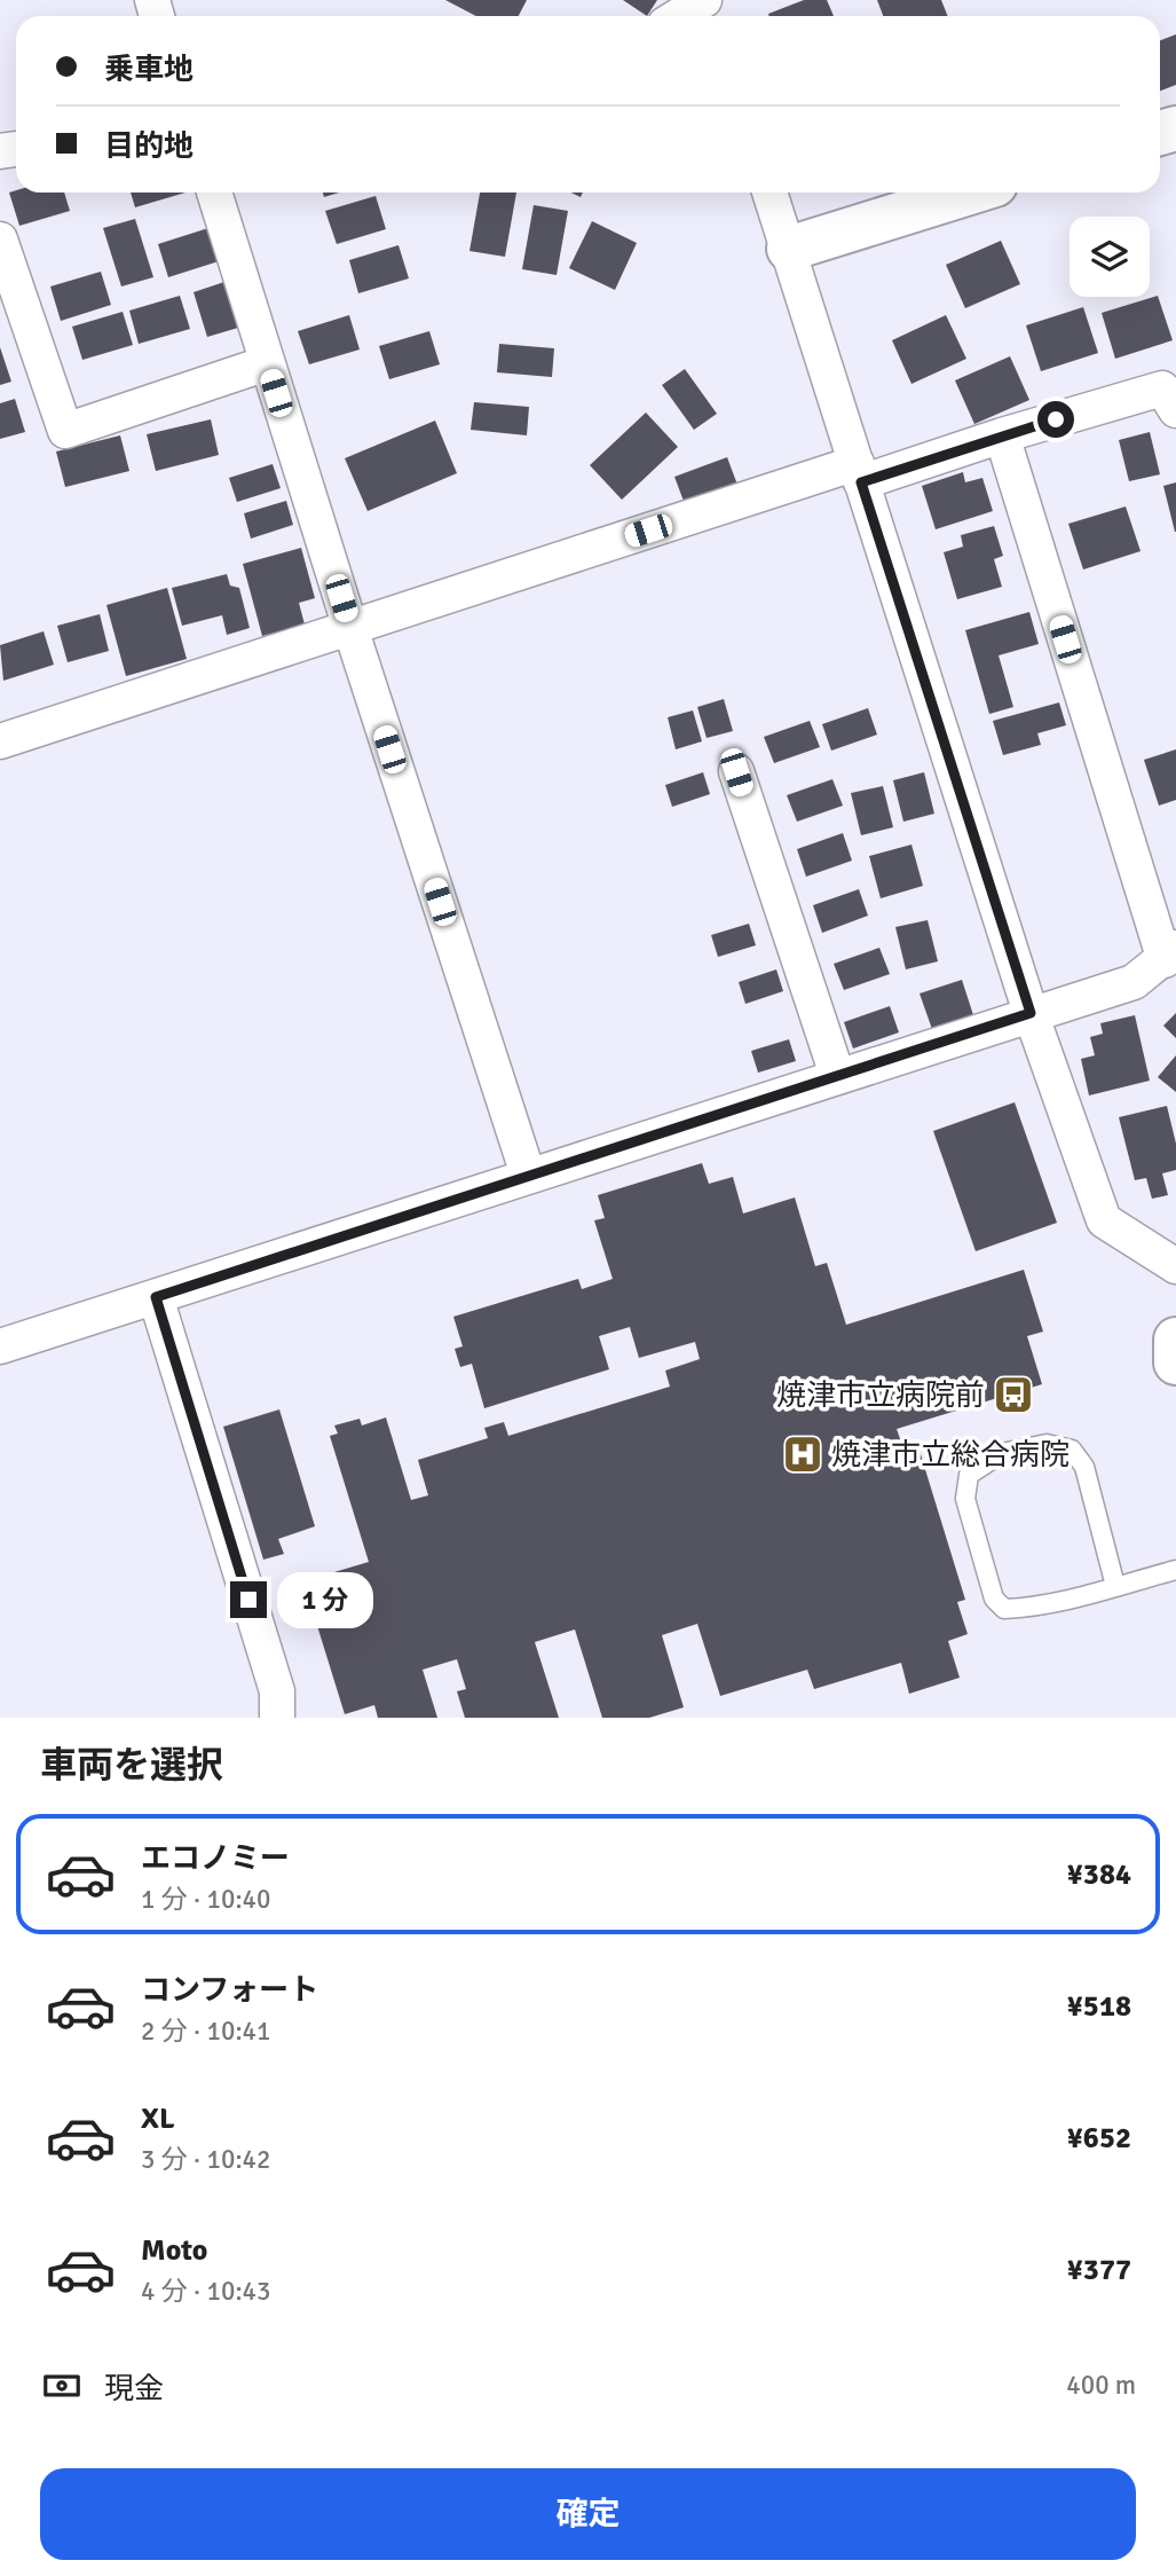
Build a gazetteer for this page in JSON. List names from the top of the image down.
{
  "places": {
    "bus stop": ["焼津市立病院前"],
    "hospital": ["焼津市立総合病院"]
  },
  "page": {
    "banner": ["乗車地", "目的地"],
    "bubble": "1 分",
    "heading": "車両を選択",
    "list": [
      {
        "name": "エコノミー",
        "note": "1 分 · 10:40",
        "value": "¥384"
      },
      {
        "name": "コンフォート",
        "note": "2 分 · 10:41",
        "value": "¥518"
      },
      {
        "name": "XL",
        "note": "3 分 · 10:42",
        "value": "¥652"
      },
      {
        "name": "Moto",
        "note": "4 分 · 10:43",
        "value": "¥377"
      }
    ],
    "pay": ["現金", "400 m"],
    "buttons": "確定"
  }
}
